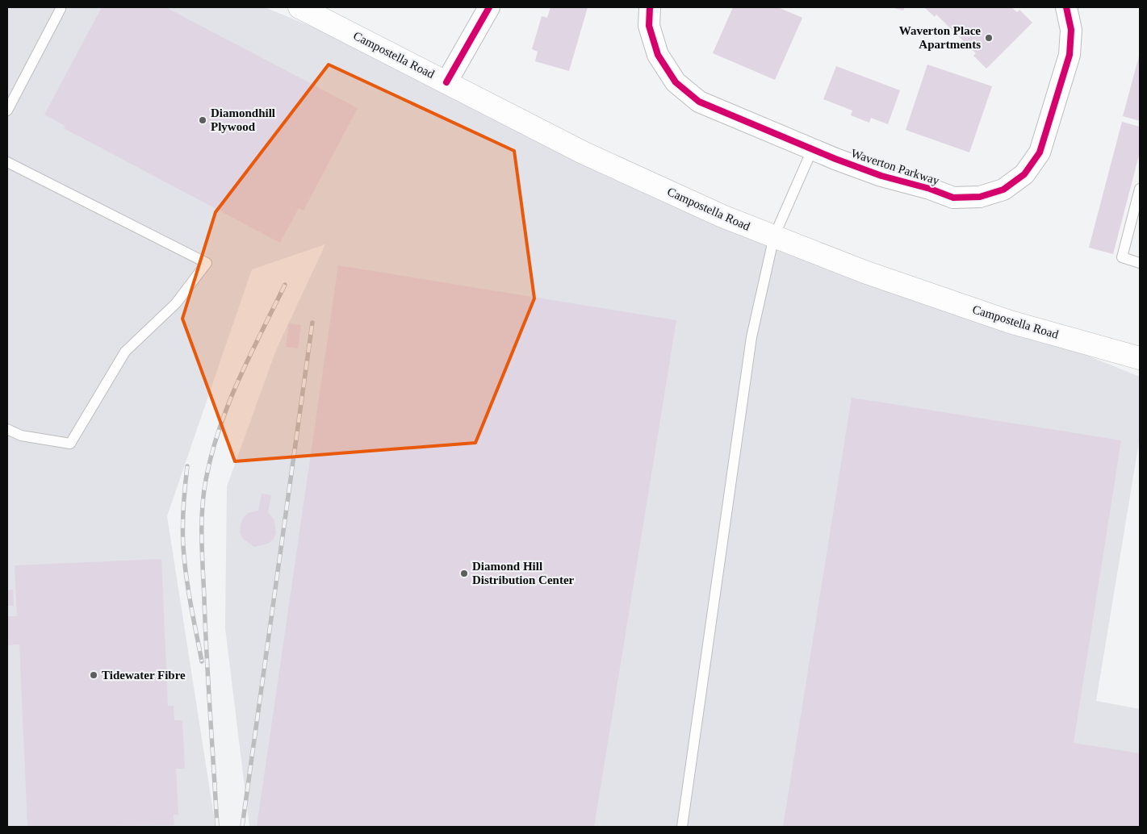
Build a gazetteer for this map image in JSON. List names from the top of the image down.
{
  "streets": {
    "main road": ["Campostella Road"],
    "street": ["Waverton Parkway"]
  },
  "places": [
    "Waverton Place Apartments",
    "Diamondhill Plywood",
    "Diamond Hill Distribution Center",
    "Tidewater Fibre"
  ]
}
